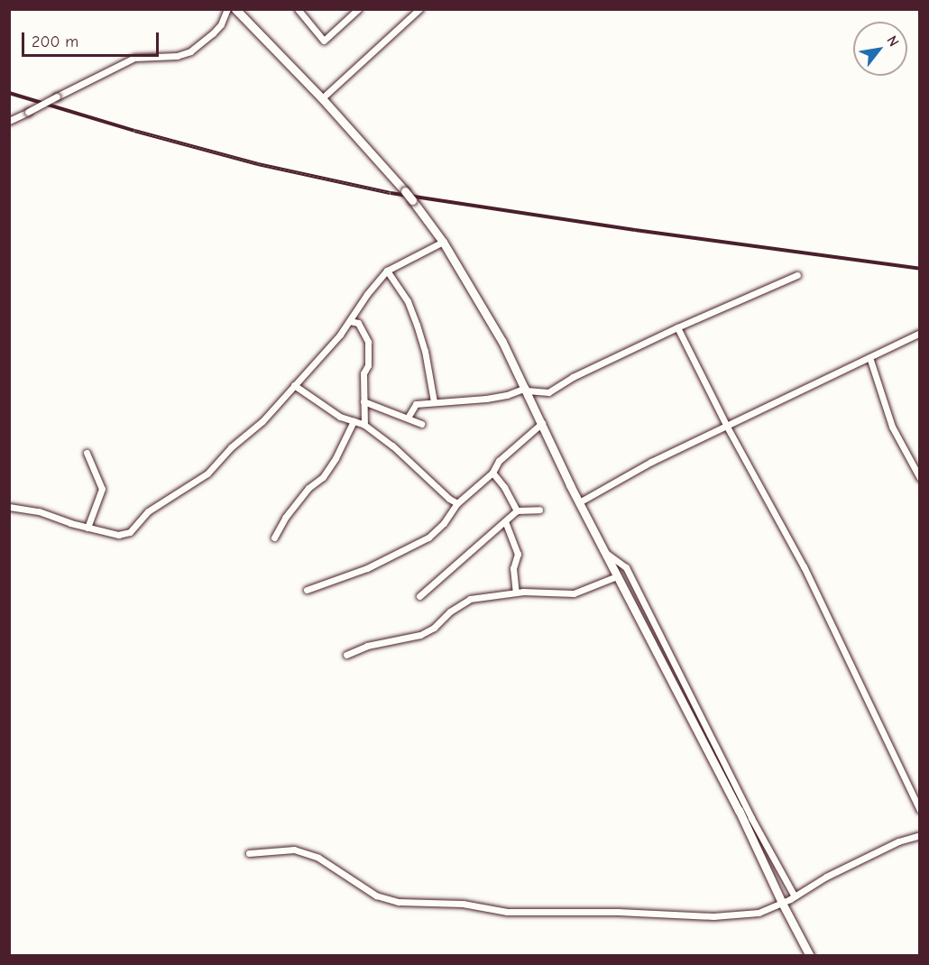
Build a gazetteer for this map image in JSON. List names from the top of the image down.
{
  "scale_bar": "200 m",
  "north": "top right"
}
